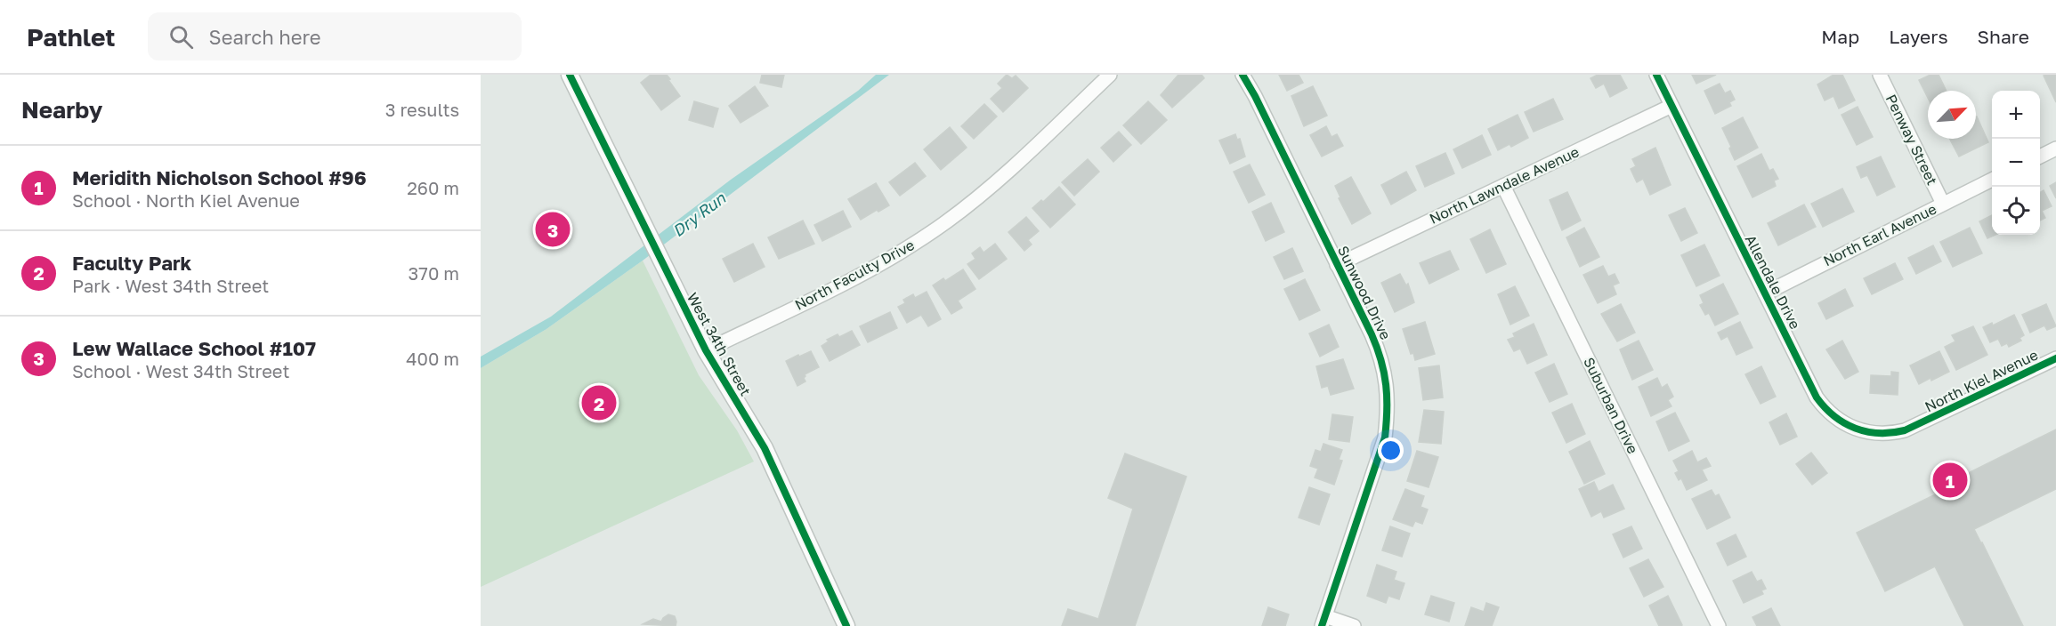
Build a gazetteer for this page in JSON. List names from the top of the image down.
{
  "streets": {
    "street": [
      "Penway Street",
      "North Lawndale Avenue",
      "North Earl Avenue",
      "North Faculty Drive",
      "Allendale Drive",
      "Sunwood Drive",
      "West 34th Street",
      "North Kiel Avenue",
      "Suburban Drive"
    ]
  },
  "crossings": [
    ["Penway Street", "North Earl Avenue"],
    ["North Lawndale Avenue", "Allendale Drive"],
    ["North Lawndale Avenue", "Sunwood Drive"],
    ["North Lawndale Avenue", "Suburban Drive"],
    ["North Earl Avenue", "Allendale Drive"],
    ["North Faculty Drive", "West 34th Street"],
    ["Allendale Drive", "North Kiel Avenue"]
  ],
  "water": ["Dry Run"],
  "north": "top right",
  "page": {
    "header": "Pathlet",
    "search": "Search here",
    "nav": ["Map", "Layers", "Share"],
    "heading": ["Nearby", "3 results"],
    "map_buttons": ["+", "−"],
    "list": [
      {
        "mark": "1",
        "name": "Meridith Nicholson School #96",
        "note": "School · North Kiel Avenue",
        "value": "260 m"
      },
      {
        "mark": "2",
        "name": "Faculty Park",
        "note": "Park · West 34th Street",
        "value": "370 m"
      },
      {
        "mark": "3",
        "name": "Lew Wallace School #107",
        "note": "School · West 34th Street",
        "value": "400 m"
      }
    ],
    "pins": ["3", "2", "1"]
  }
}
